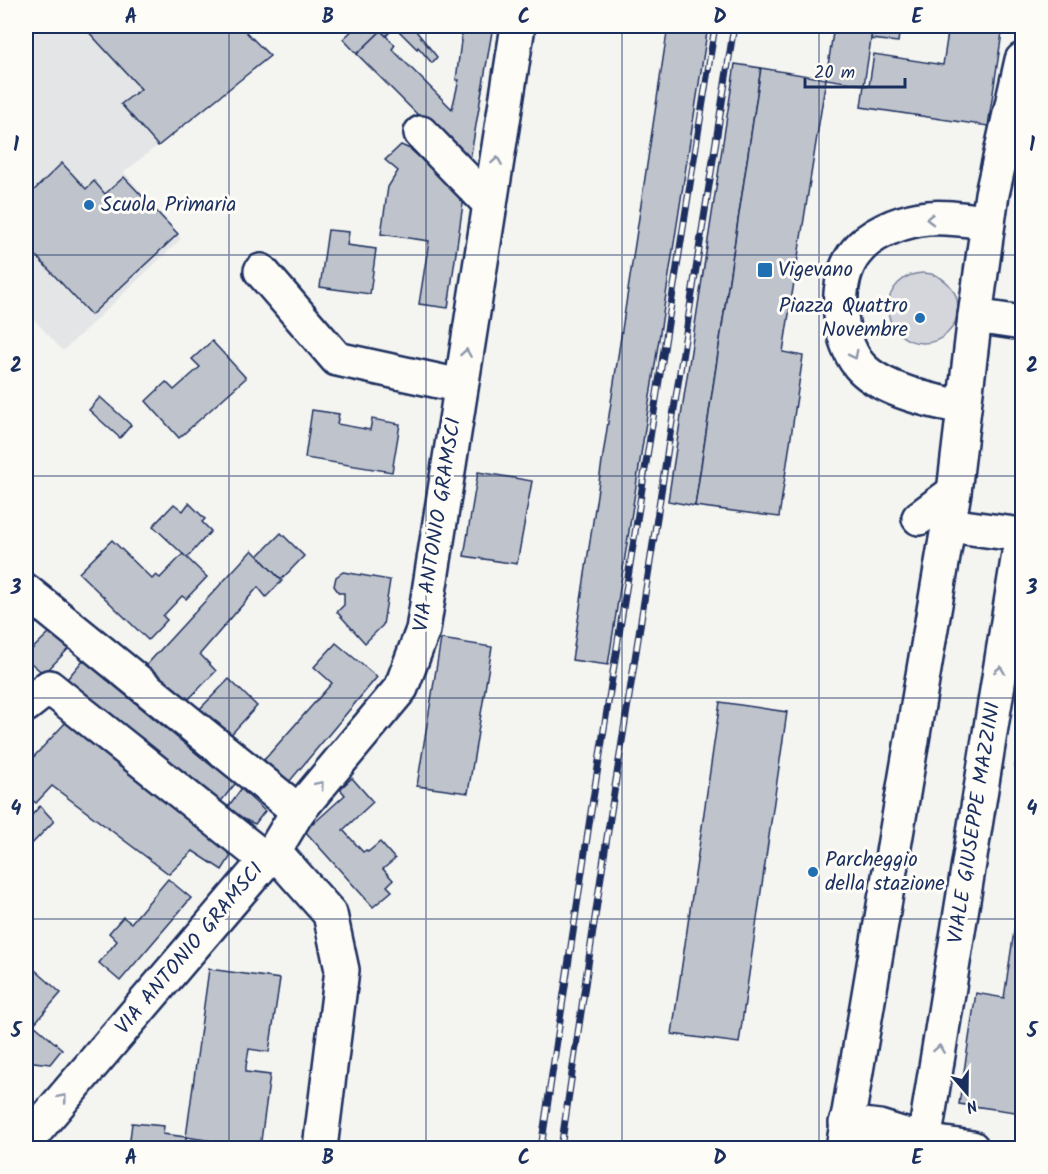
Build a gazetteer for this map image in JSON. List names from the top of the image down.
{
  "streets": {
    "street": ["VIA ANTONIO GRAMSCI", "VIALE GIUSEPPE MAZZINI"]
  },
  "one_way": ["VIA ANTONIO GRAMSCI"],
  "places": {
    "other": ["Scuola Primaria", "Piazza Quattro Novembre", "Parcheggio della stazione"],
    "transit": ["Vigevano"]
  },
  "scale_bar": "20 m",
  "north": "bottom",
  "grid": {
    "columns": [
      "A",
      "B",
      "C",
      "D",
      "E"
    ],
    "rows": [
      "1",
      "2",
      "3",
      "4",
      "5"
    ]
  }
}
